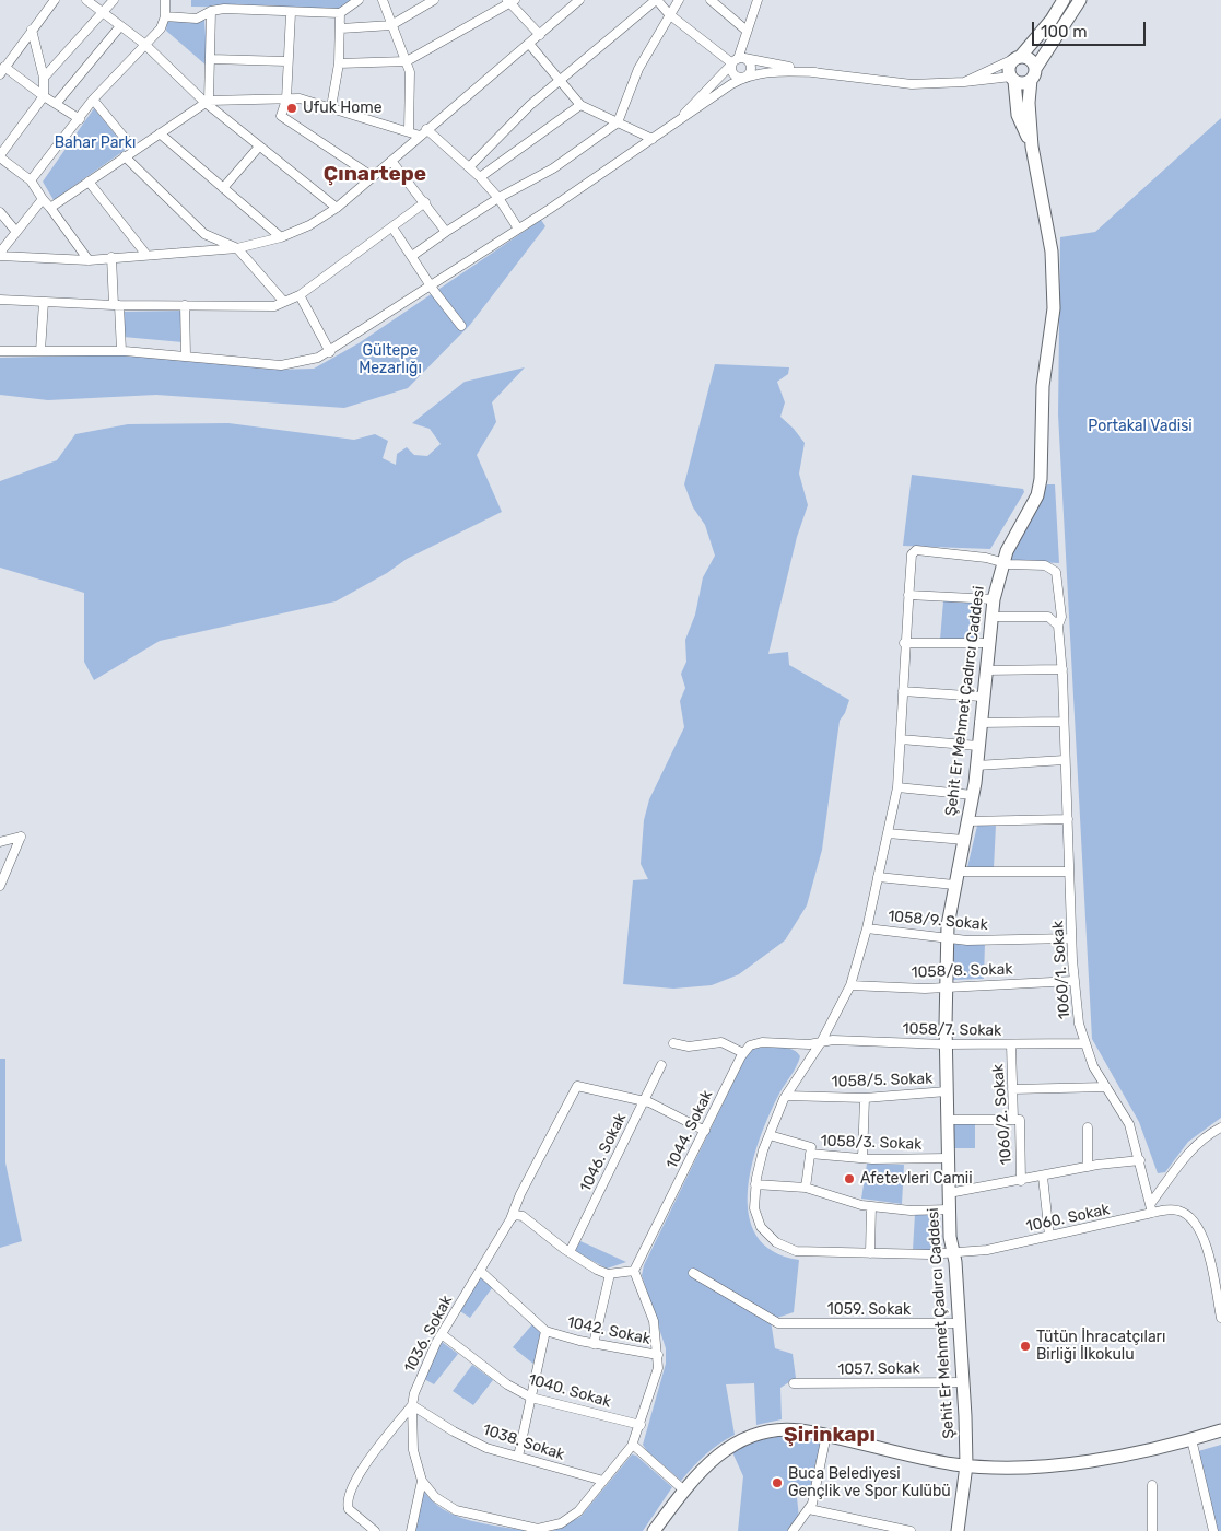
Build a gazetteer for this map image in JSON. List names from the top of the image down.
{
  "streets": {
    "main road": ["Şehit Er Mehmet Çadırcı Caddesi"],
    "street": [
      "1058/9. Sokak",
      "1060/1. Sokak",
      "1058/8. Sokak",
      "1058/7. Sokak",
      "1058/5. Sokak",
      "1060/2. Sokak",
      "1044. Sokak",
      "1058/3. Sokak",
      "1046. Sokak",
      "1060. Sokak",
      "1059. Sokak",
      "1042. Sokak",
      "1036. Sokak",
      "1057. Sokak",
      "1040. Sokak",
      "1038. Sokak"
    ]
  },
  "crossings": [
    ["Şehit Er Mehmet Çadırcı Caddesi", "1058/9. Sokak"],
    ["Şehit Er Mehmet Çadırcı Caddesi", "1060/1. Sokak"],
    ["Şehit Er Mehmet Çadırcı Caddesi", "1058/8. Sokak"],
    ["Şehit Er Mehmet Çadırcı Caddesi", "1058/7. Sokak"],
    ["Şehit Er Mehmet Çadırcı Caddesi", "1058/5. Sokak"],
    ["Şehit Er Mehmet Çadırcı Caddesi", "1058/3. Sokak"],
    ["Şehit Er Mehmet Çadırcı Caddesi", "1060. Sokak"],
    ["Şehit Er Mehmet Çadırcı Caddesi", "1059. Sokak"],
    ["Şehit Er Mehmet Çadırcı Caddesi", "1057. Sokak"],
    ["1058/9. Sokak", "1060/1. Sokak"],
    ["1058/9. Sokak", "1060. Sokak"],
    ["1060/1. Sokak", "1058/8. Sokak"],
    ["1060/1. Sokak", "1058/7. Sokak"],
    ["1060/1. Sokak", "1060. Sokak"],
    ["1058/8. Sokak", "1060. Sokak"],
    ["1058/7. Sokak", "1060/2. Sokak"],
    ["1058/7. Sokak", "1060. Sokak"],
    ["1058/5. Sokak", "1060. Sokak"],
    ["1044. Sokak", "1036. Sokak"],
    ["1058/3. Sokak", "1060. Sokak"],
    ["1046. Sokak", "1036. Sokak"],
    ["1042. Sokak", "1036. Sokak"],
    ["1036. Sokak", "1040. Sokak"],
    ["1036. Sokak", "1038. Sokak"]
  ],
  "districts": ["Çınartepe", "Şirinkapı"],
  "parks": ["Bahar Parkı", "Gültepe Mezarlığı", "Portakal Vadisi"],
  "places": [
    "Ufuk Home",
    "Afetevleri Camii",
    "Tütün İhracatçıları Birliği İlkokulu",
    "Buca Belediyesi Gençlik ve Spor Kulübü"
  ],
  "scale_bar": "100 m"
}
